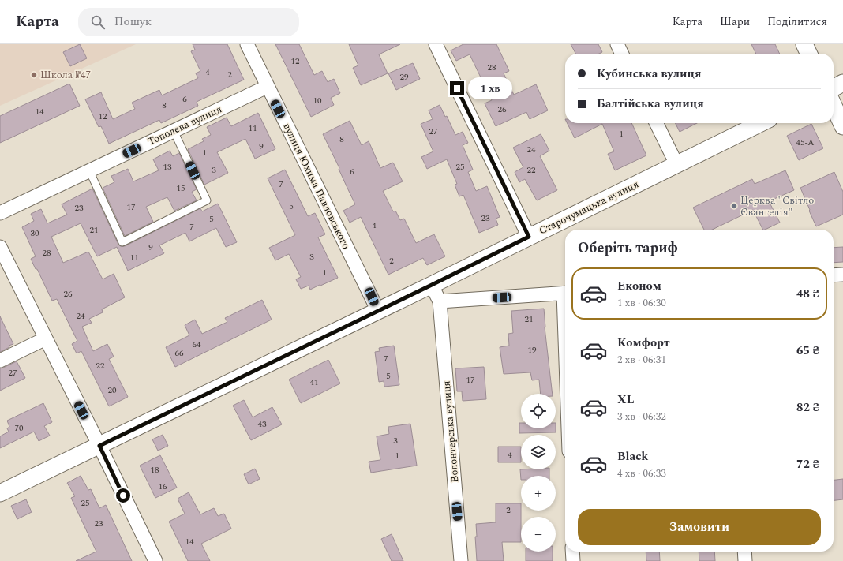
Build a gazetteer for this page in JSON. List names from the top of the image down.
{
  "streets": {
    "street": [
      "Тополева вулиця",
      "вулиця Юхима Павловського",
      "Старочумацька вулиця",
      "Волонтерська вулиця"
    ]
  },
  "crossings": [
    ["Тополева вулиця", "вулиця Юхима Павловського"],
    ["вулиця Юхима Павловського", "Старочумацька вулиця"]
  ],
  "places": ["Школа №47", "Церква \"Світло Євангелія\""],
  "house_numbers": [
    "12",
    "28",
    "4",
    "2",
    "29",
    "6",
    "10",
    "8",
    "26",
    "14",
    "12",
    "11",
    "27",
    "1",
    "8",
    "45-А",
    "9",
    "24",
    "1",
    "13",
    "25",
    "3",
    "22",
    "6",
    "7",
    "15",
    "5",
    "17",
    "23",
    "23",
    "5",
    "4",
    "7",
    "21",
    "30",
    "9",
    "28",
    "3",
    "11",
    "2",
    "1",
    "26",
    "24",
    "21",
    "64",
    "19",
    "66",
    "7",
    "22",
    "27",
    "5",
    "17",
    "41",
    "20",
    "43",
    "70",
    "3",
    "4",
    "1",
    "18",
    "16",
    "25",
    "2",
    "23",
    "14"
  ],
  "page": {
    "header": "Карта",
    "search": "Пошук",
    "nav": ["Карта", "Шари", "Поділитися"],
    "banner": ["Кубинська вулиця", "Балтійська вулиця"],
    "bubble": "1 хв",
    "heading": "Оберіть тариф",
    "list": [
      {
        "name": "Економ",
        "note": "1 хв · 06:30",
        "value": "48 ₴"
      },
      {
        "name": "Комфорт",
        "note": "2 хв · 06:31",
        "value": "65 ₴"
      },
      {
        "name": "XL",
        "note": "3 хв · 06:32",
        "value": "82 ₴"
      },
      {
        "name": "Black",
        "note": "4 хв · 06:33",
        "value": "72 ₴"
      }
    ],
    "map_buttons": ["+", "−"],
    "buttons": "Замовити"
  }
}
